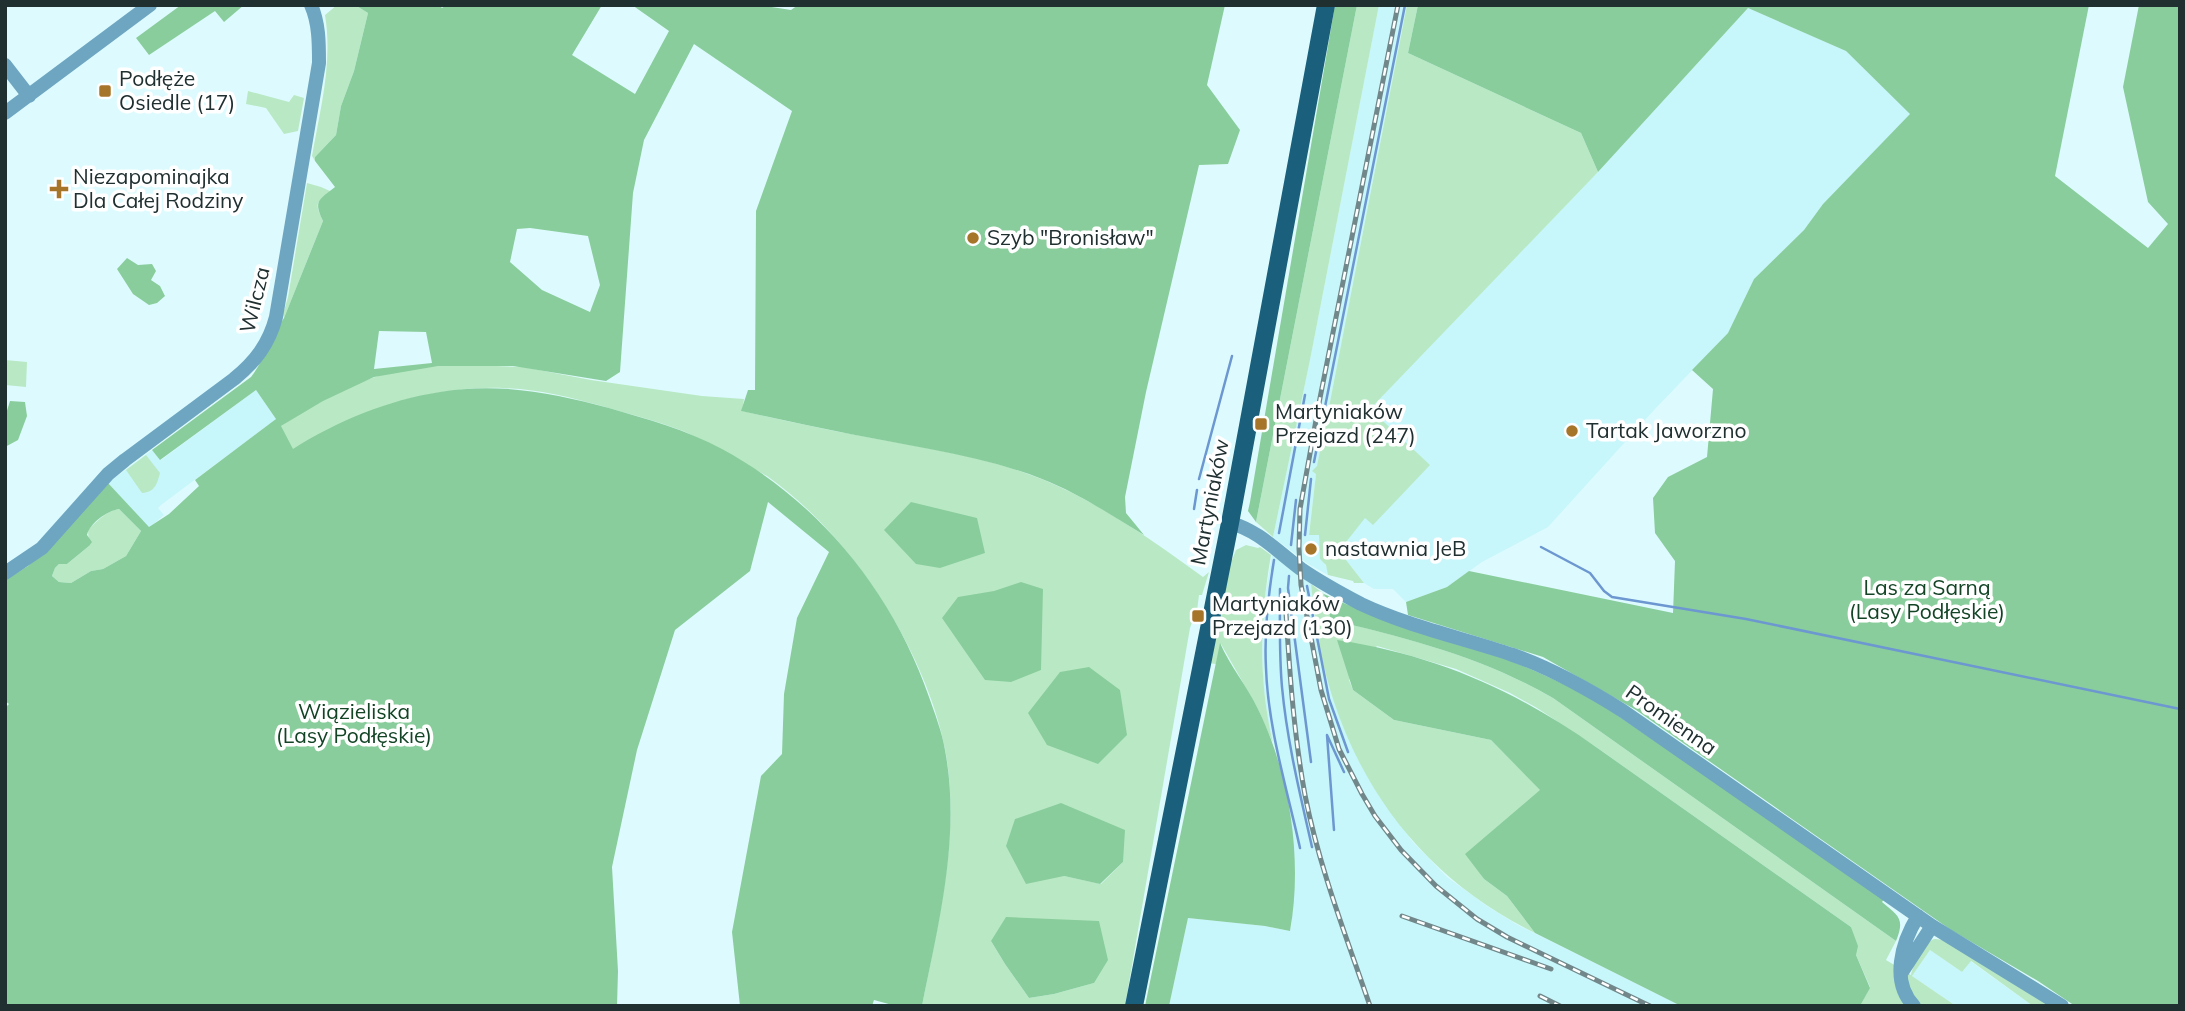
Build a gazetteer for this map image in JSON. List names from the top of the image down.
{
  "streets": {
    "main road": ["Martyniaków"],
    "street": ["Wilcza", "Promienna"]
  },
  "crossings": [
    ["Martyniaków", "Promienna"]
  ],
  "parks": ["Las za Sarną (Lasy Podłęskie)", "Wiązieliska (Lasy Podłęskie)"],
  "places": {
    "transit": ["Podłęże Osiedle (17)", "Martyniaków Przejazd (247)", "Martyniaków Przejazd (130)"],
    "health": ["Niezapominajka Dla Całej Rodziny"],
    "other": ["Szyb \"Bronisław\"", "Tartak Jaworzno", "nastawnia JeB"]
  }
}
